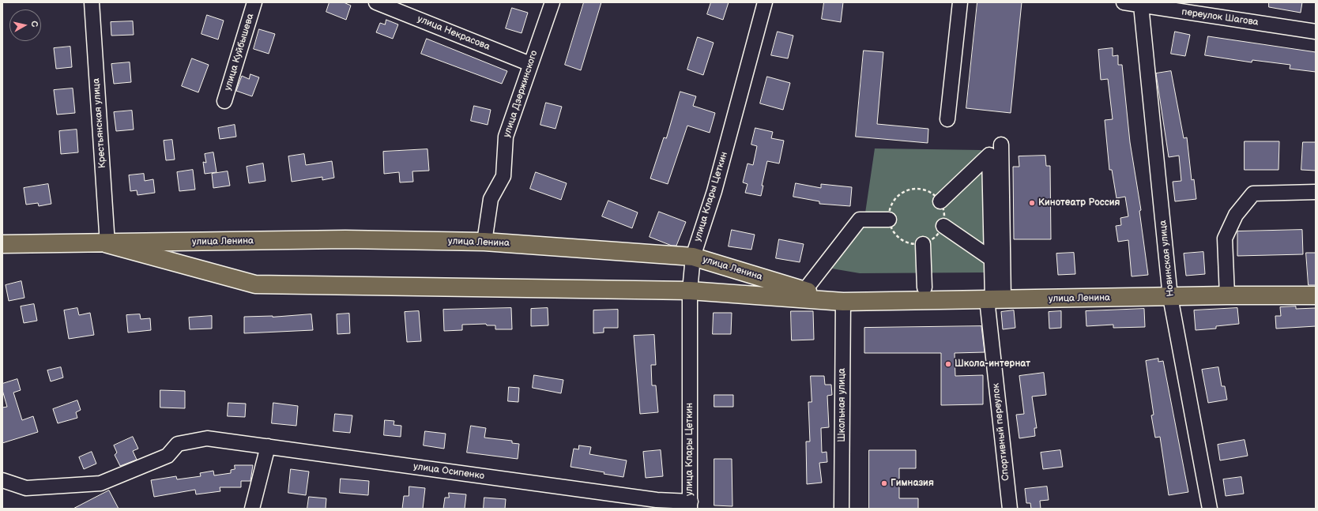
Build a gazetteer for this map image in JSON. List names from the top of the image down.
{
  "streets": {
    "main road": ["улица Ленина"],
    "street": [
      "переулок Шагова",
      "улица Некрасова",
      "улица Куйбышева",
      "улица Дзержинского",
      "Крестьянская улица",
      "улица Клары Цеткин",
      "Новинская улица",
      "Школьная улица",
      "Спортивный переулок",
      "улица Осипенко"
    ]
  },
  "crossings": [
    ["переулок Шагова", "Новинская улица"],
    ["улица Некрасова", "улица Дзержинского"],
    ["улица Дзержинского", "улица Ленина"],
    ["Крестьянская улица", "улица Ленина"],
    ["улица Клары Цеткин", "улица Ленина"],
    ["улица Клары Цеткин", "улица Осипенко"],
    ["улица Ленина", "Новинская улица"],
    ["улица Ленина", "Школьная улица"],
    ["улица Ленина", "Спортивный переулок"]
  ],
  "places": ["Кинотеатр Россия", "Школа-интернат", "Гимназия"],
  "north": "right"
}
